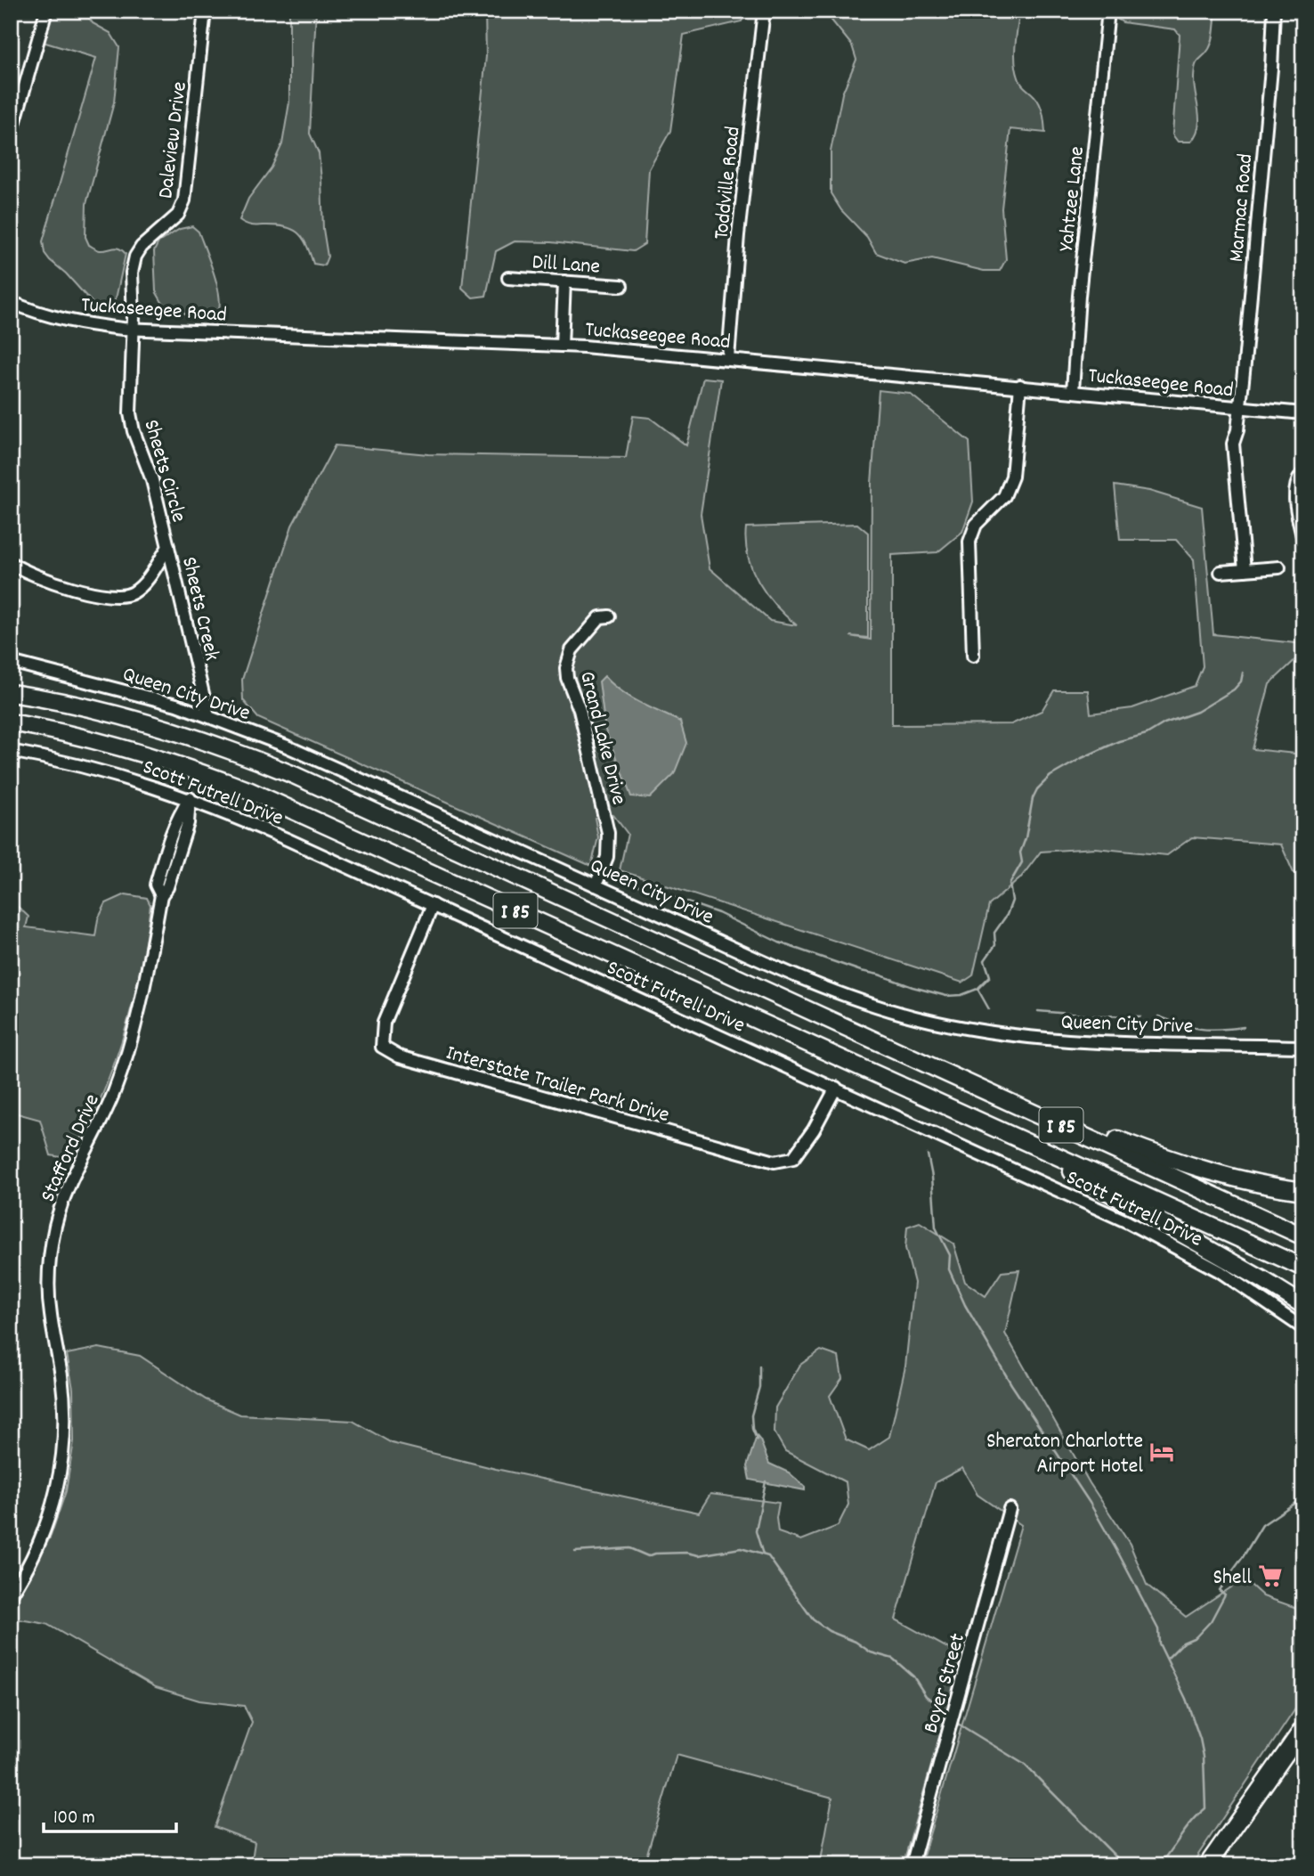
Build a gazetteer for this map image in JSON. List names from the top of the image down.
{
  "streets": {
    "highway": ["I 85"],
    "street": [
      "Daleview Drive",
      "Toddville Road",
      "Yahtzee Lane",
      "Marmac Road",
      "Dill Lane",
      "Tuckaseegee Road",
      "Sheets Circle",
      "Sheets Creek",
      "Queen City Drive",
      "Grand Lake Drive",
      "Scott Futrell Drive",
      "Interstate Trailer Park Drive",
      "Stafford Drive",
      "Boyer Street"
    ]
  },
  "crossings": [
    ["Daleview Drive", "Tuckaseegee Road"],
    ["Daleview Drive", "Sheets Circle"],
    ["Toddville Road", "Tuckaseegee Road"],
    ["Yahtzee Lane", "Tuckaseegee Road"],
    ["Marmac Road", "Tuckaseegee Road"],
    ["Tuckaseegee Road", "Sheets Circle"],
    ["Sheets Circle", "Sheets Creek"],
    ["Sheets Creek", "Queen City Drive"],
    ["Queen City Drive", "Grand Lake Drive"],
    ["Scott Futrell Drive", "Interstate Trailer Park Drive"],
    ["Scott Futrell Drive", "Stafford Drive"]
  ],
  "places": {
    "hotel": ["Sheraton Charlotte Airport Hotel"],
    "supermarket": ["Shell"]
  },
  "scale_bar": "100 m"
}
